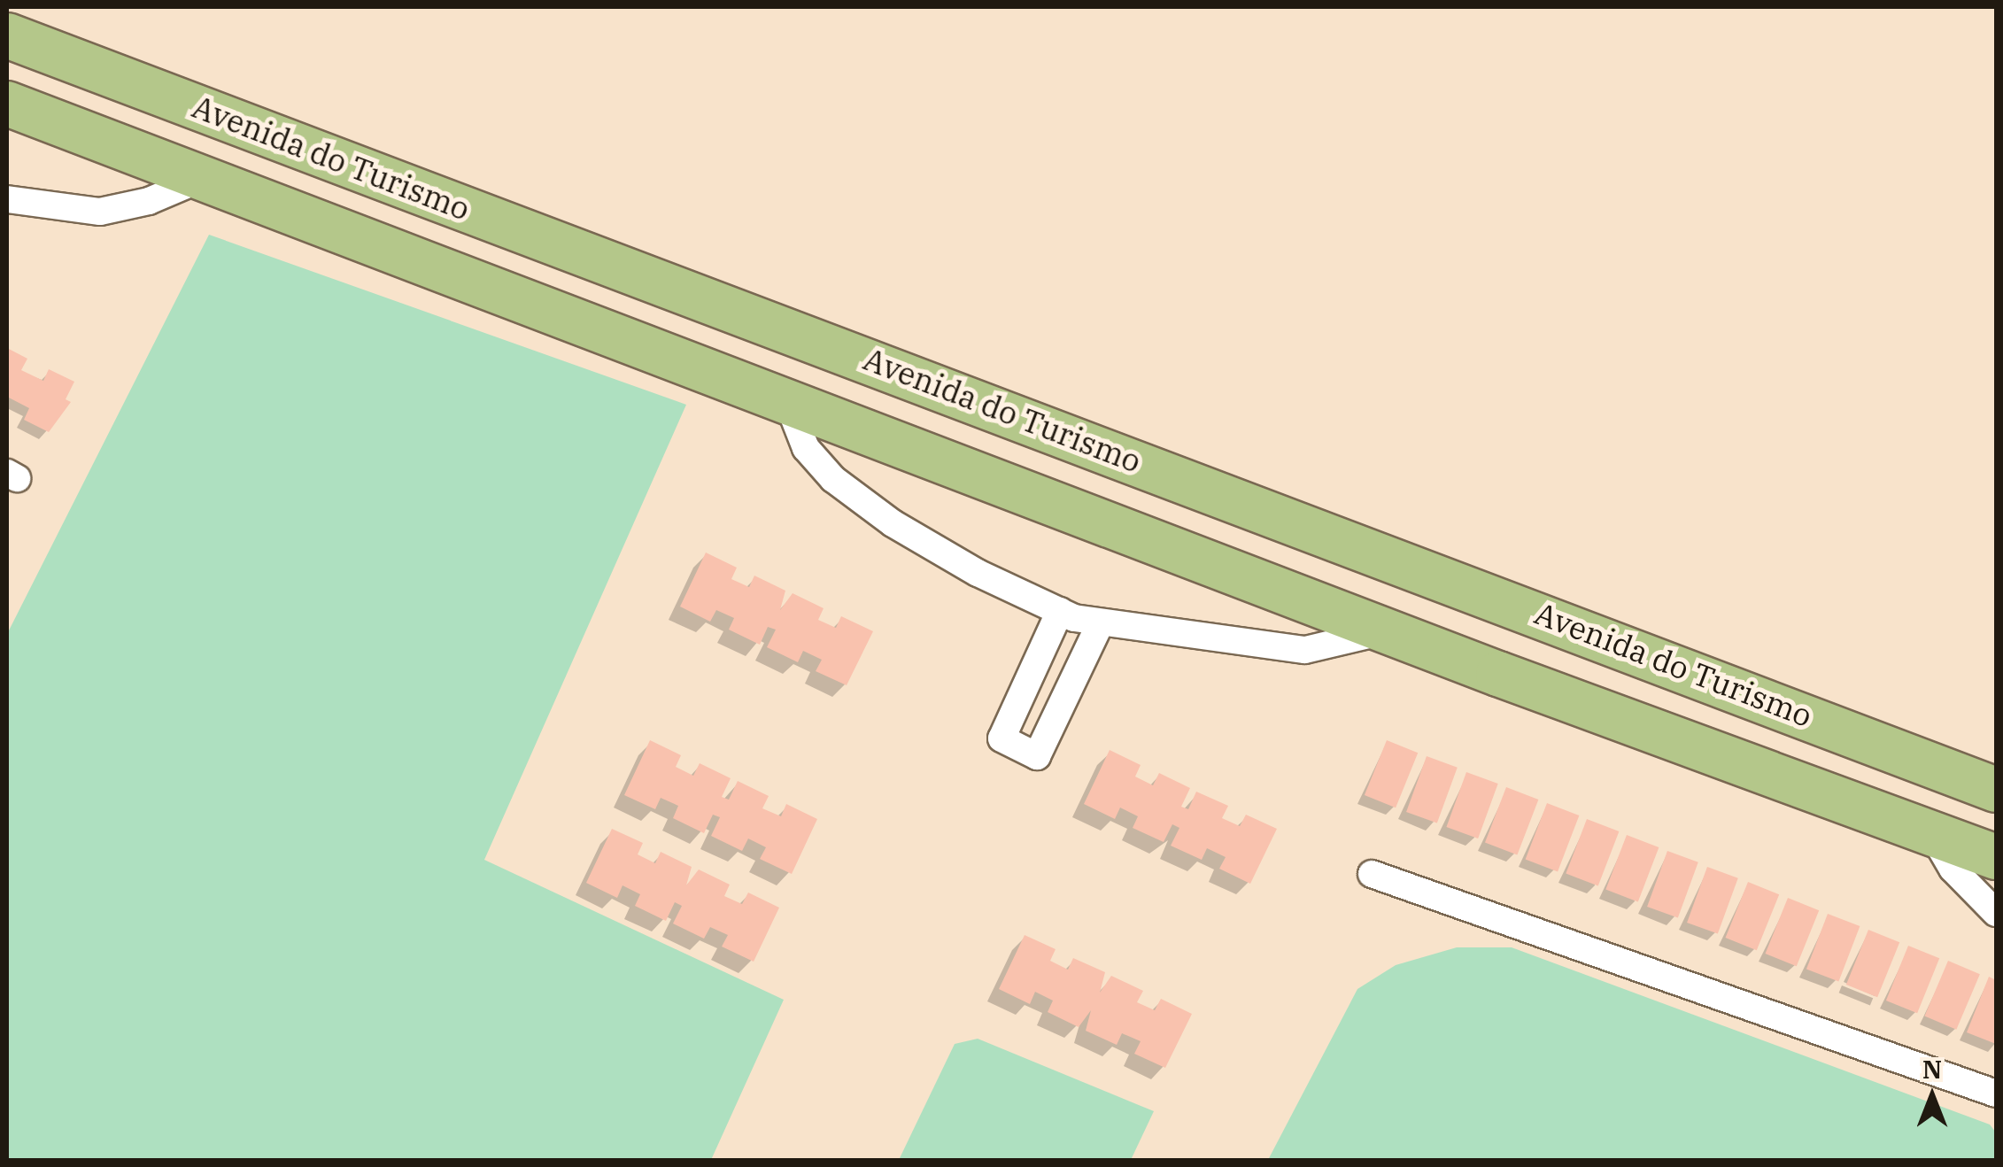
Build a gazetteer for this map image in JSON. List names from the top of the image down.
{
  "streets": {
    "highway": ["Avenida do Turismo"]
  },
  "north": "top"
}
